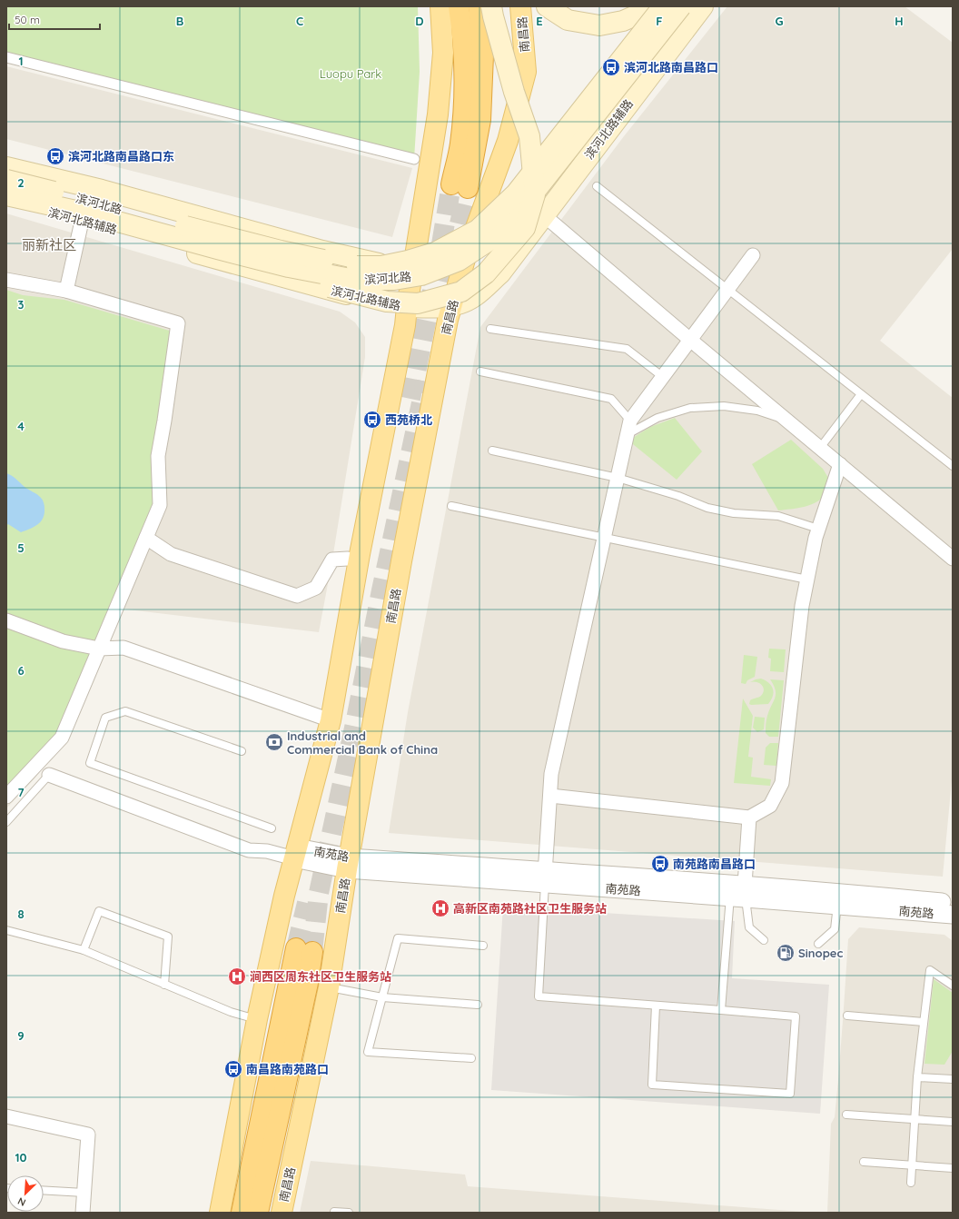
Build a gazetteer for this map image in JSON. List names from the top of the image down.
{
  "streets": {
    "highway": ["南昌路"],
    "main road": ["滨河北路辅路", "滨河北路"],
    "street": ["南苑路"]
  },
  "crossings": [
    ["南昌路", "滨河北路辅路"],
    ["南昌路", "南苑路"],
    ["滨河北路辅路", "滨河北路"]
  ],
  "districts": ["丽新社区"],
  "parks": ["Luopu Park"],
  "places": {
    "bus stop": [
      "滨河北路南昌路口",
      "滨河北路南昌路口东",
      "西苑桥北",
      "南苑路南昌路口",
      "南昌路南苑路口"
    ],
    "bank": ["Industrial and Commercial Bank of China"],
    "hospital": ["高新区南苑路社区卫生服务站", "涧西区周东社区卫生服务站"],
    "fuel station": ["Sinopec"]
  },
  "scale_bar": "50 m",
  "north": "bottom left",
  "grid": {
    "columns": [
      "B",
      "C",
      "D",
      "E",
      "F",
      "G",
      "H"
    ],
    "rows": [
      "1",
      "2",
      "3",
      "4",
      "5",
      "6",
      "7",
      "8",
      "9",
      "10"
    ]
  }
}
